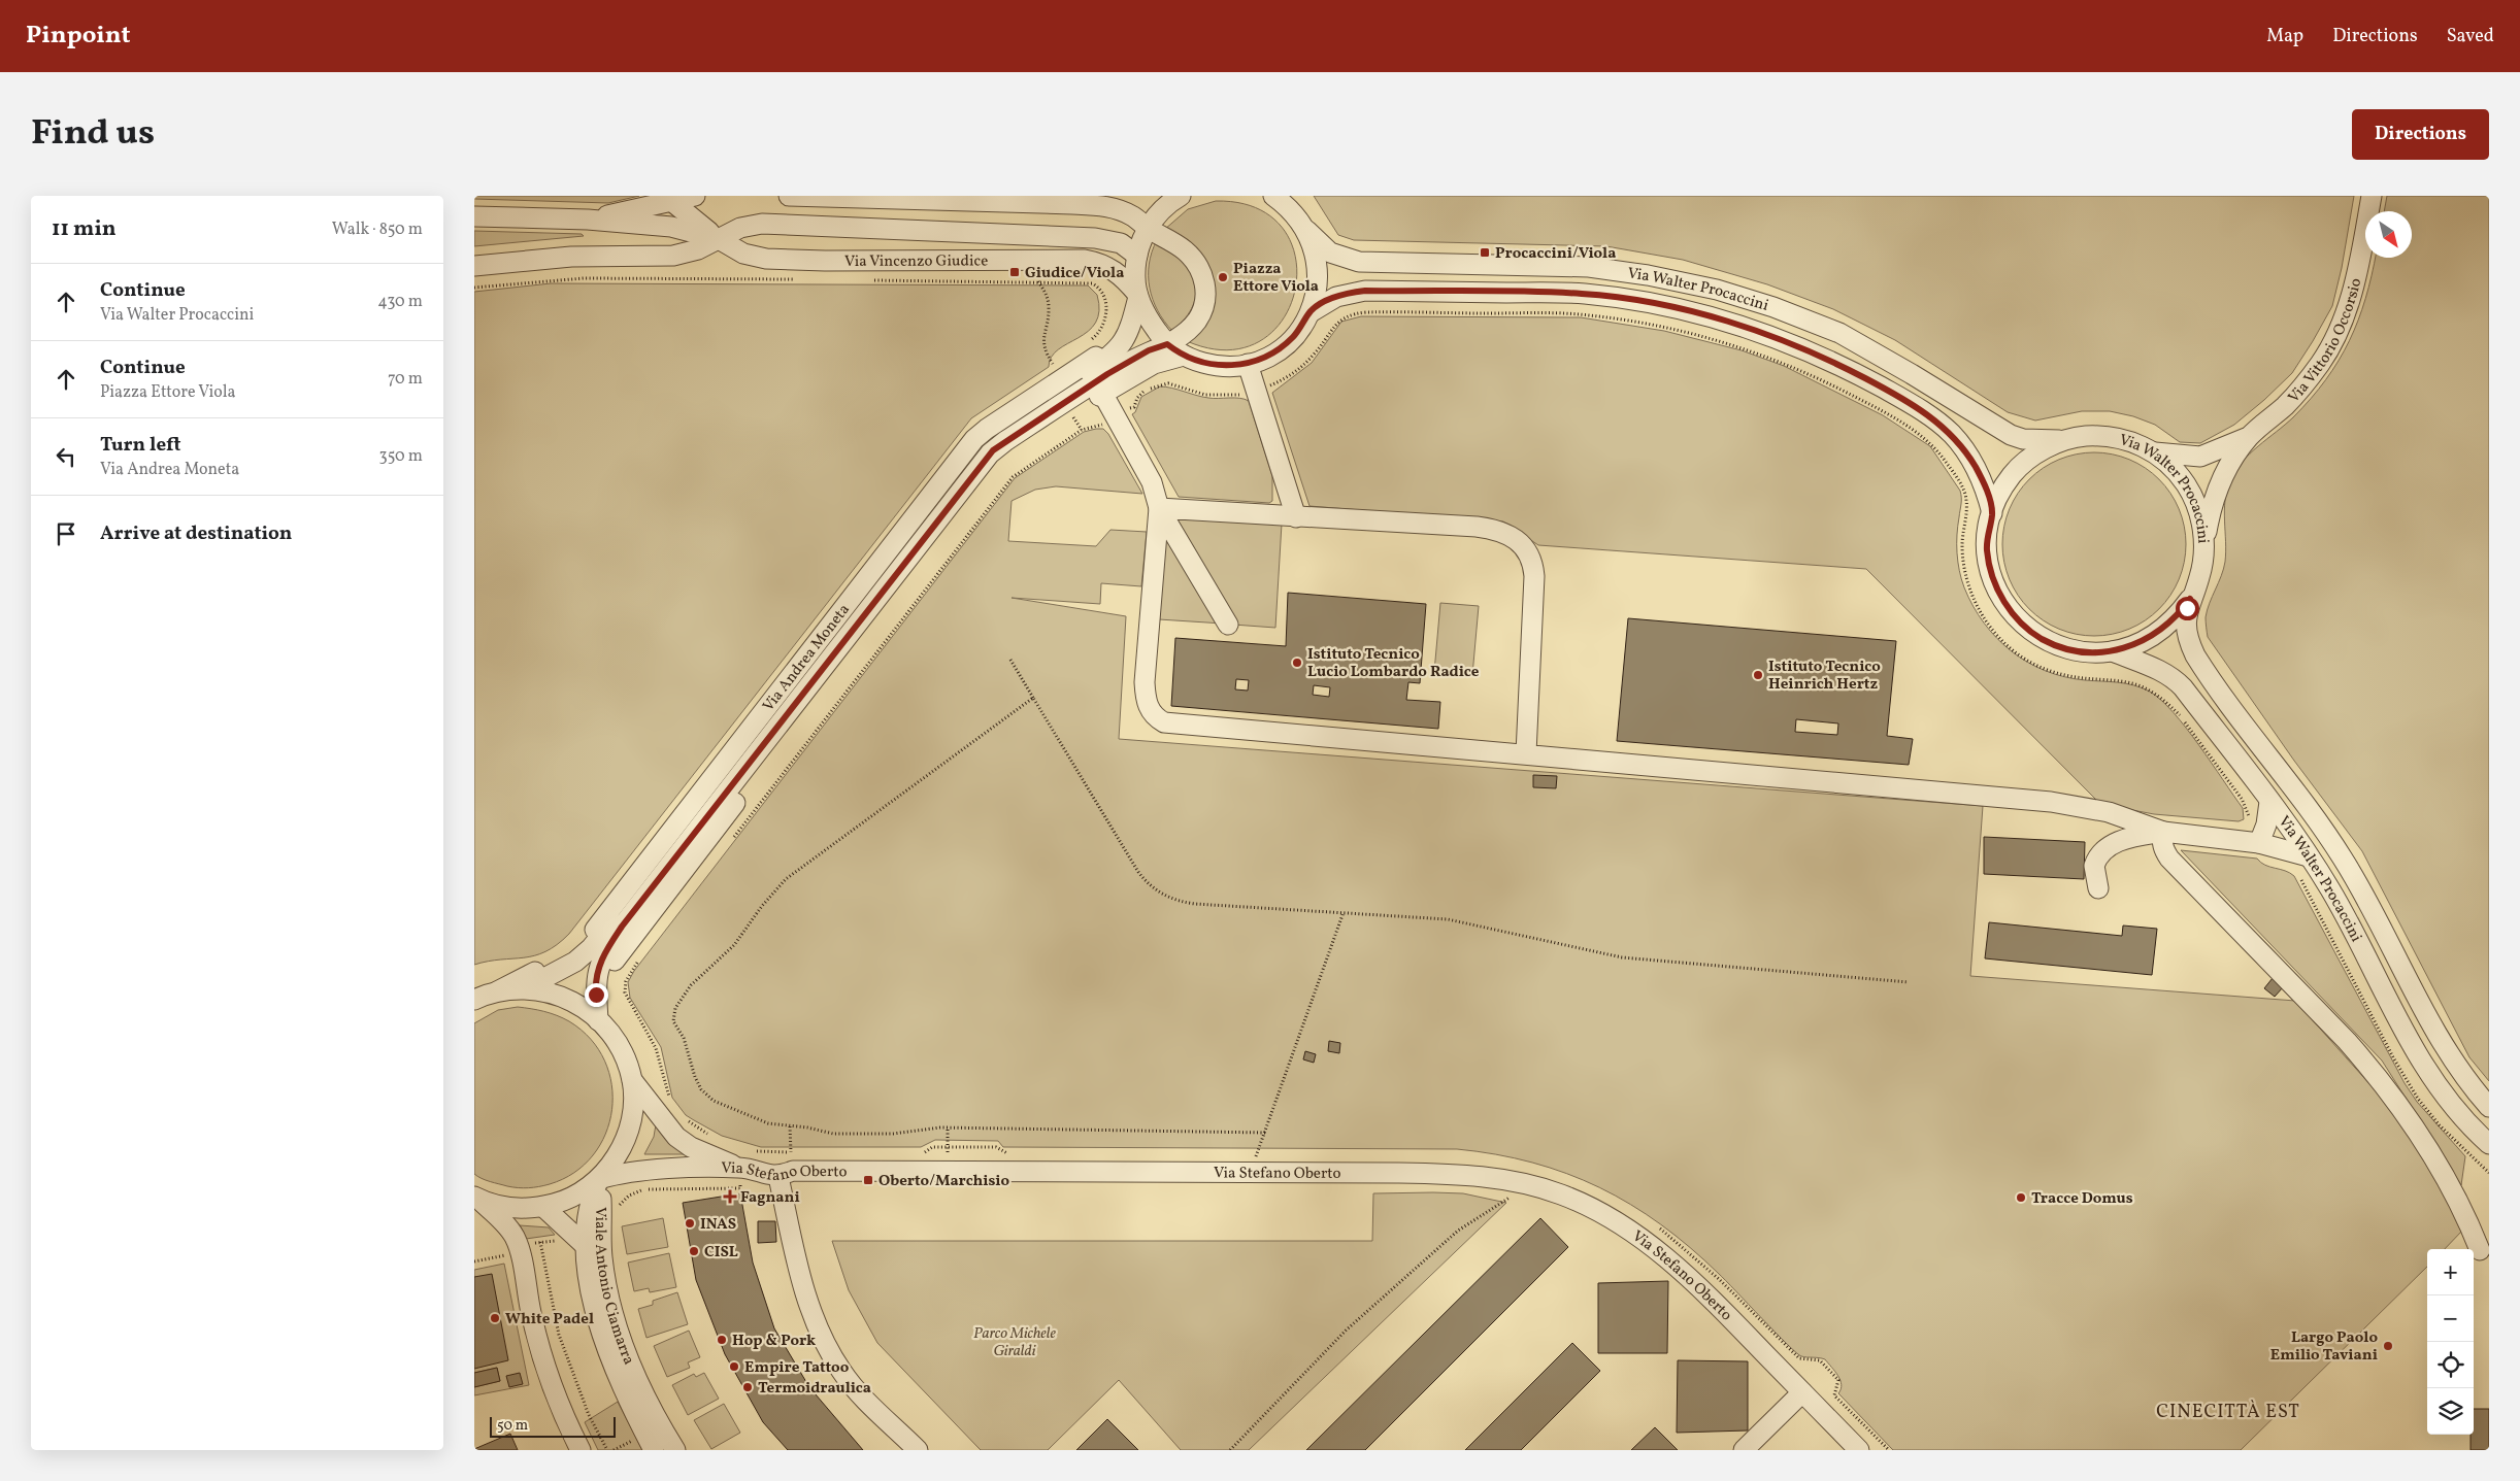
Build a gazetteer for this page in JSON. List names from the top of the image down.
{
  "streets": {
    "street": [
      "Via Vincenzo Giudice",
      "Via Walter Procaccini",
      "Via Vittorio Occorsio",
      "Via Andrea Moneta",
      "Via Stefano Oberto",
      "Viale Antonio Ciamarra"
    ]
  },
  "crossings": [
    ["Via Vincenzo Giudice", "Via Andrea Moneta"],
    ["Via Walter Procaccini", "Via Vittorio Occorsio"],
    ["Via Stefano Oberto", "Viale Antonio Ciamarra"]
  ],
  "districts": ["CINECITTÀ EST"],
  "parks": ["Parco Michele Giraldi"],
  "places": {
    "transit": ["Procaccini/Viola", "Giudice/Viola", "Oberto/Marchisio"],
    "other": [
      "Piazza Ettore Viola",
      "Istituto Tecnico Lucio Lombardo Radice",
      "Istituto Tecnico Heinrich Hertz",
      "Tracce Domus",
      "INAS",
      "CISL",
      "White Padel",
      "Hop & Pork",
      "Largo Paolo Emilio Taviani",
      "Empire Tattoo",
      "Termoidraulica"
    ],
    "health": ["Fagnani"]
  },
  "scale_bar": "50 m",
  "north": "bottom right",
  "page": {
    "header": "Pinpoint",
    "nav": ["Map", "Directions", "Saved"],
    "title": "Find us",
    "buttons": "Directions",
    "heading": ["11 min", "Walk · 850 m"],
    "list": [
      ["Continue", "Via Walter Procaccini", "430 m"],
      ["Continue", "Piazza Ettore Viola", "70 m"],
      ["Turn left", "Via Andrea Moneta", "350 m"],
      "Arrive at destination"
    ],
    "map_buttons": ["+", "−"],
    "scale": "50 m"
  }
}
